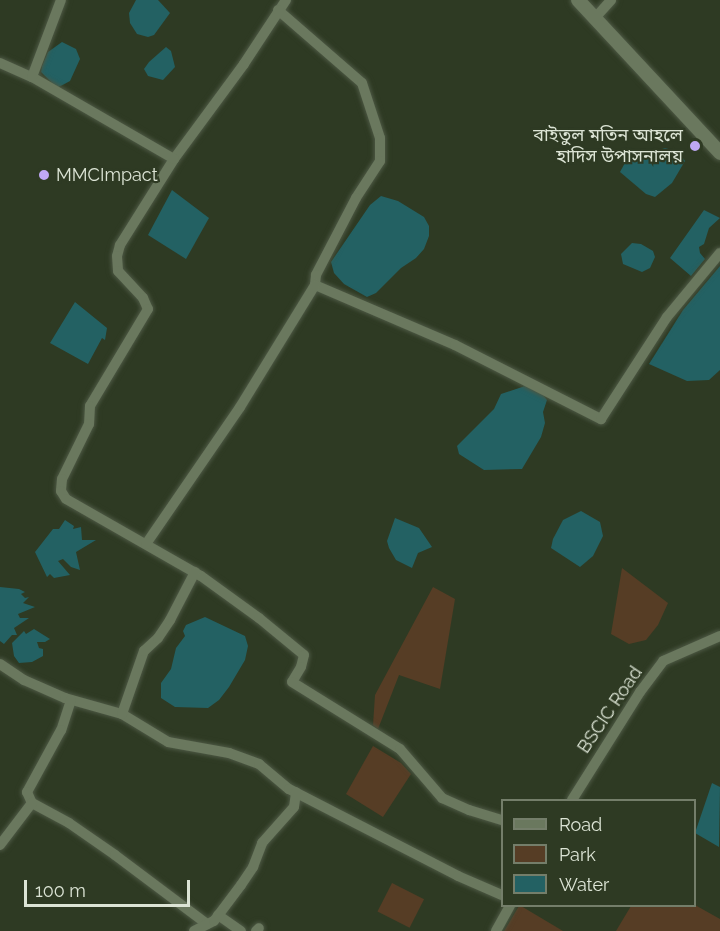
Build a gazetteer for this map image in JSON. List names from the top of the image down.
{
  "streets": {
    "street": ["BSCIC Road"]
  },
  "places": ["বাইতুল মতিন আহলে হাদিস উপাসনালয়", "MMCImpact"],
  "legend": ["Road", "Park", "Water"],
  "scale_bar": "100 m"
}
